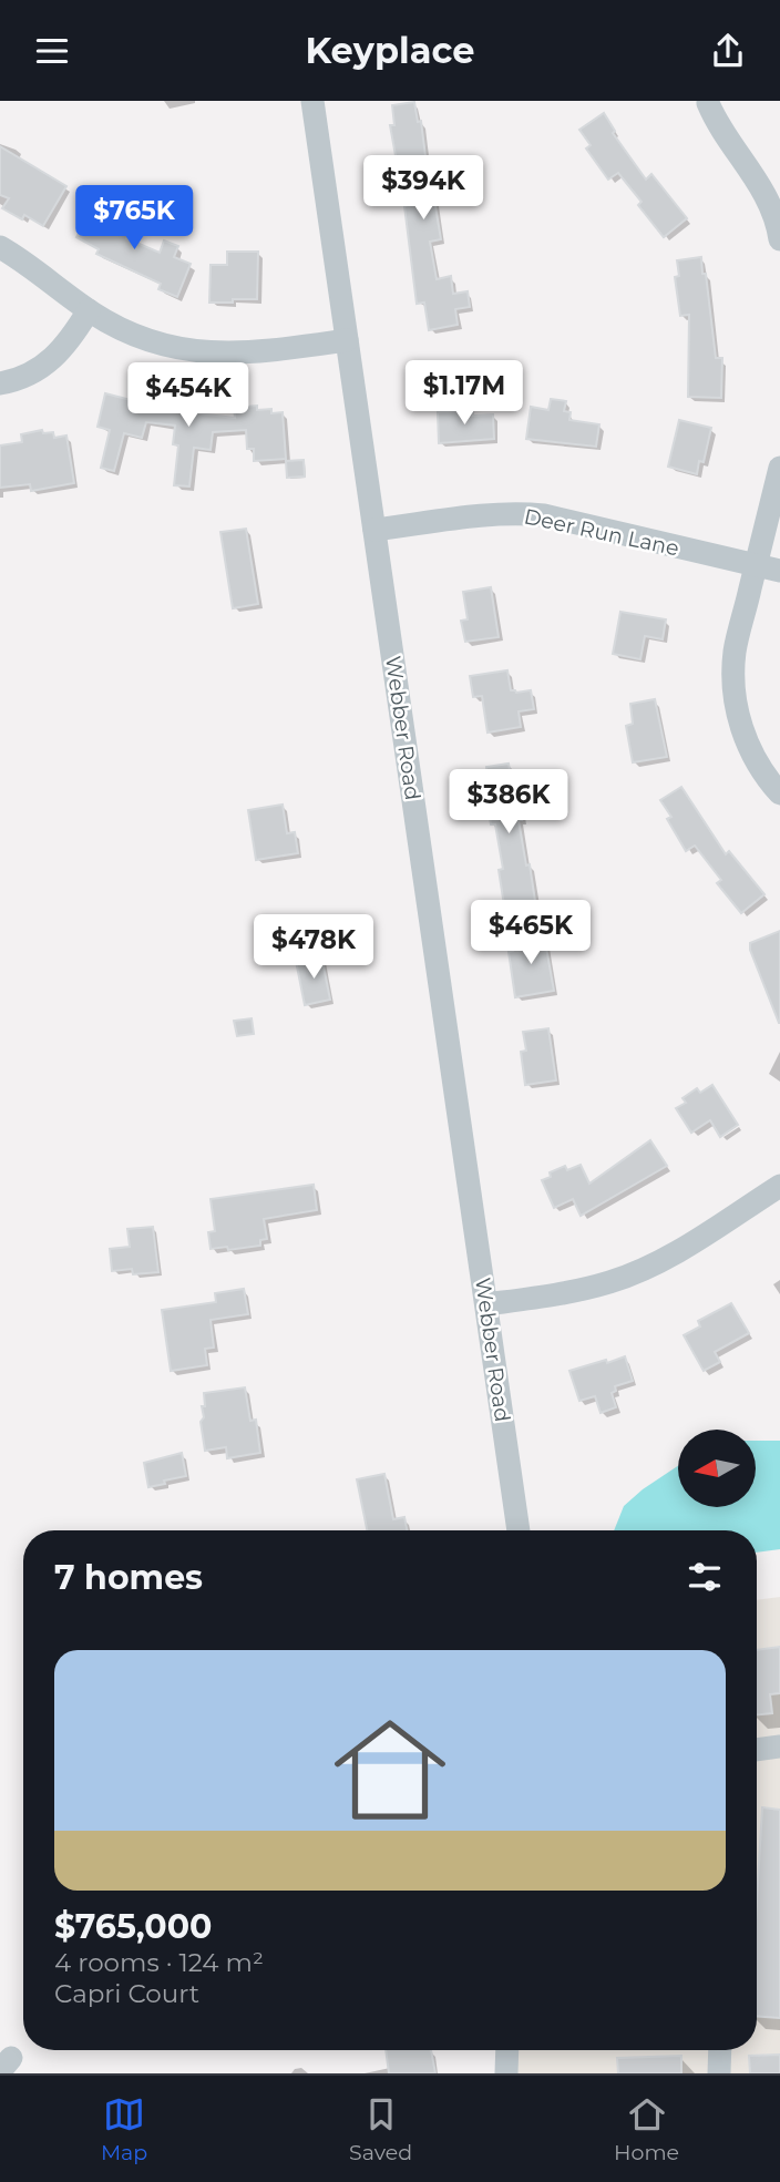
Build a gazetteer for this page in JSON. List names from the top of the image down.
{
  "streets": {
    "street": ["Deer Run Lane", "Webber Road"]
  },
  "crossings": [
    ["Deer Run Lane", "Webber Road"]
  ],
  "north": "left",
  "page": {
    "header": "Keyplace",
    "price": [
      "$394K",
      "$765K",
      "$1.17M",
      "$454K",
      "$386K",
      "$465K",
      "$478K"
    ],
    "heading": "7 homes",
    "list": [
      {
        "name": "$765,000",
        "note": "4 rooms · 124 m² · Capri Court"
      }
    ],
    "tabs": ["Map", "Saved", "Home"]
  }
}
